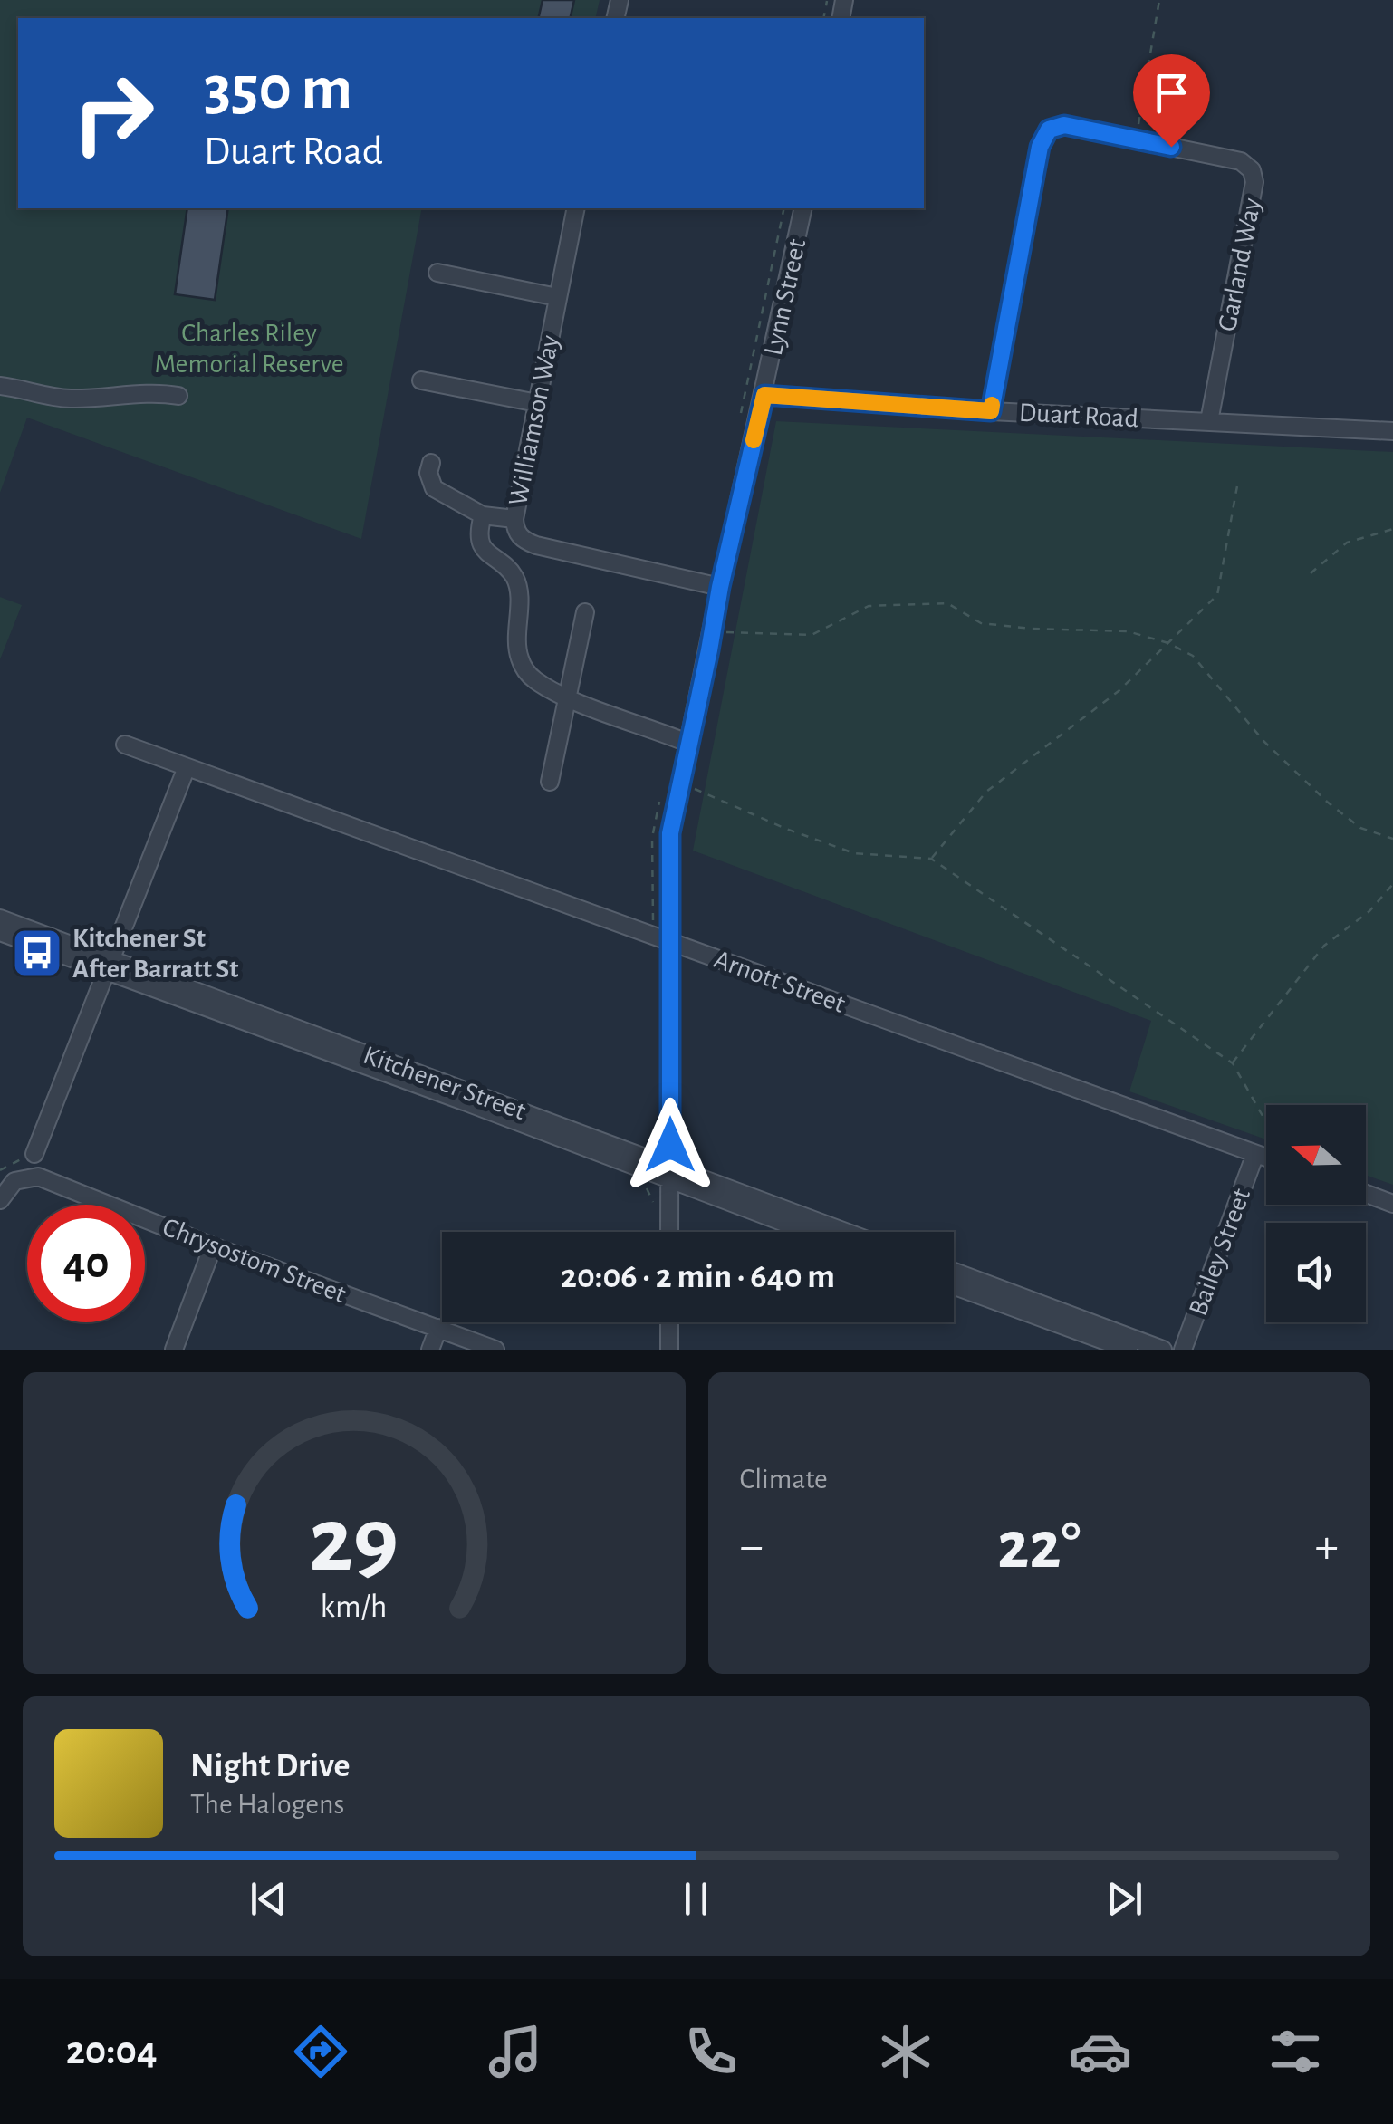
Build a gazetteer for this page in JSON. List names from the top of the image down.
{
  "streets": {
    "street": [
      "Garland Way",
      "Lynn Street",
      "Duart Road",
      "Williamson Way",
      "Arnott Street",
      "Kitchener Street",
      "Bailey Street",
      "Chrysostom Street"
    ]
  },
  "crossings": [
    ["Garland Way", "Duart Road"],
    ["Lynn Street", "Duart Road"],
    ["Lynn Street", "Williamson Way"],
    ["Lynn Street", "Arnott Street"],
    ["Lynn Street", "Kitchener Street"],
    ["Arnott Street", "Bailey Street"]
  ],
  "parks": ["Charles Riley Memorial Reserve"],
  "places": {
    "bus stop": ["Kitchener St After Barratt St"]
  },
  "north": "left",
  "page": {
    "turn": ["350 m", "Duart Road"],
    "limit": "40",
    "trip": "20:06 · 2 min · 640 m",
    "tile": "Climate",
    "heat": ["−", "22°", "+"],
    "song": ["Night Drive", "The Halogens"],
    "tabs": "20:04",
    "gauge": ["29", "km/h"]
  }
}
